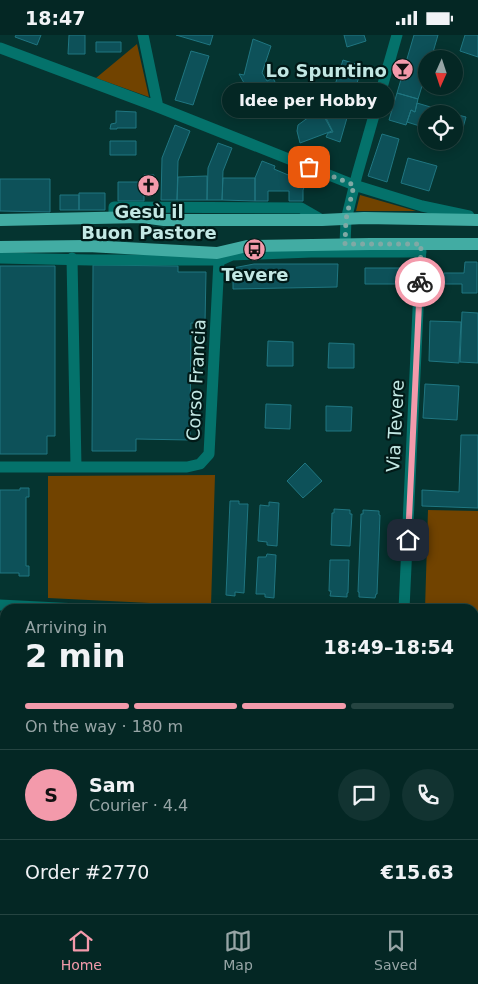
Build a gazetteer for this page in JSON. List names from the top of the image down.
{
  "streets": {
    "street": ["Corso Francia", "Via Tevere"]
  },
  "places": {
    "bar": ["Lo Spuntino"],
    "other": ["Idee per Hobby"],
    "church": ["Gesù il Buon Pastore"],
    "bus stop": ["Tevere"]
  },
  "north": "bottom",
  "page": {
    "status": "18:47",
    "bubble": "Idee per Hobby",
    "heading": ["2 min", "Arriving in", "18:49–18:54"],
    "panel": [
      "Sam",
      "Courier · 4.4",
      "Order #2770",
      "€15.63"
    ],
    "bar": "On the way · 180 m",
    "round": "S",
    "tabs": ["Home", "Map", "Saved"]
  }
}
